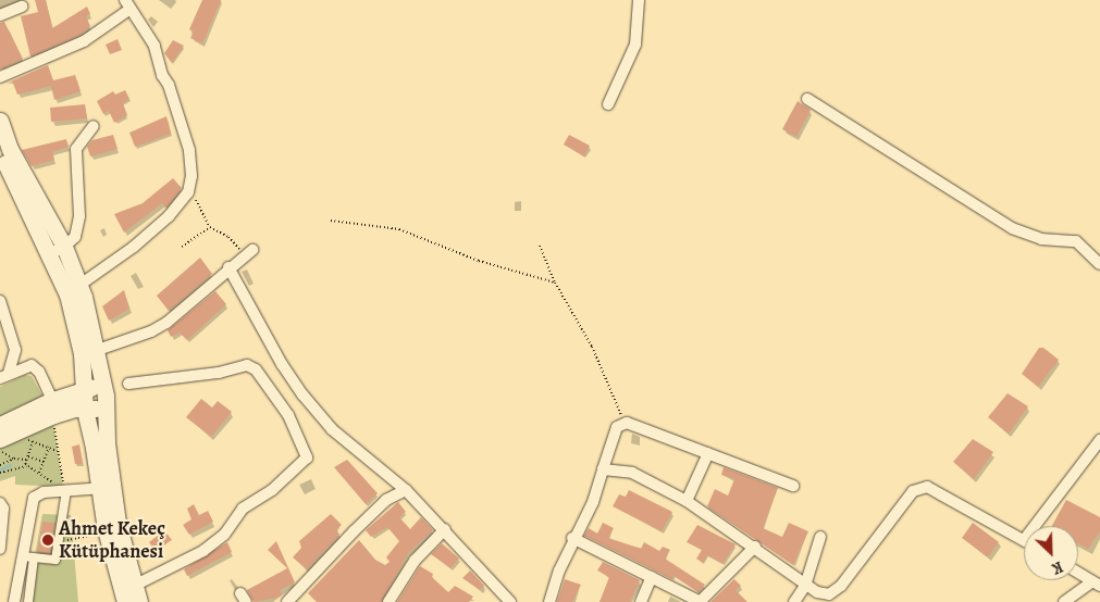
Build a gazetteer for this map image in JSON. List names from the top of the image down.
{
  "places": ["Ahmet Kekeç Kütüphanesi"],
  "north": "bottom right"
}
